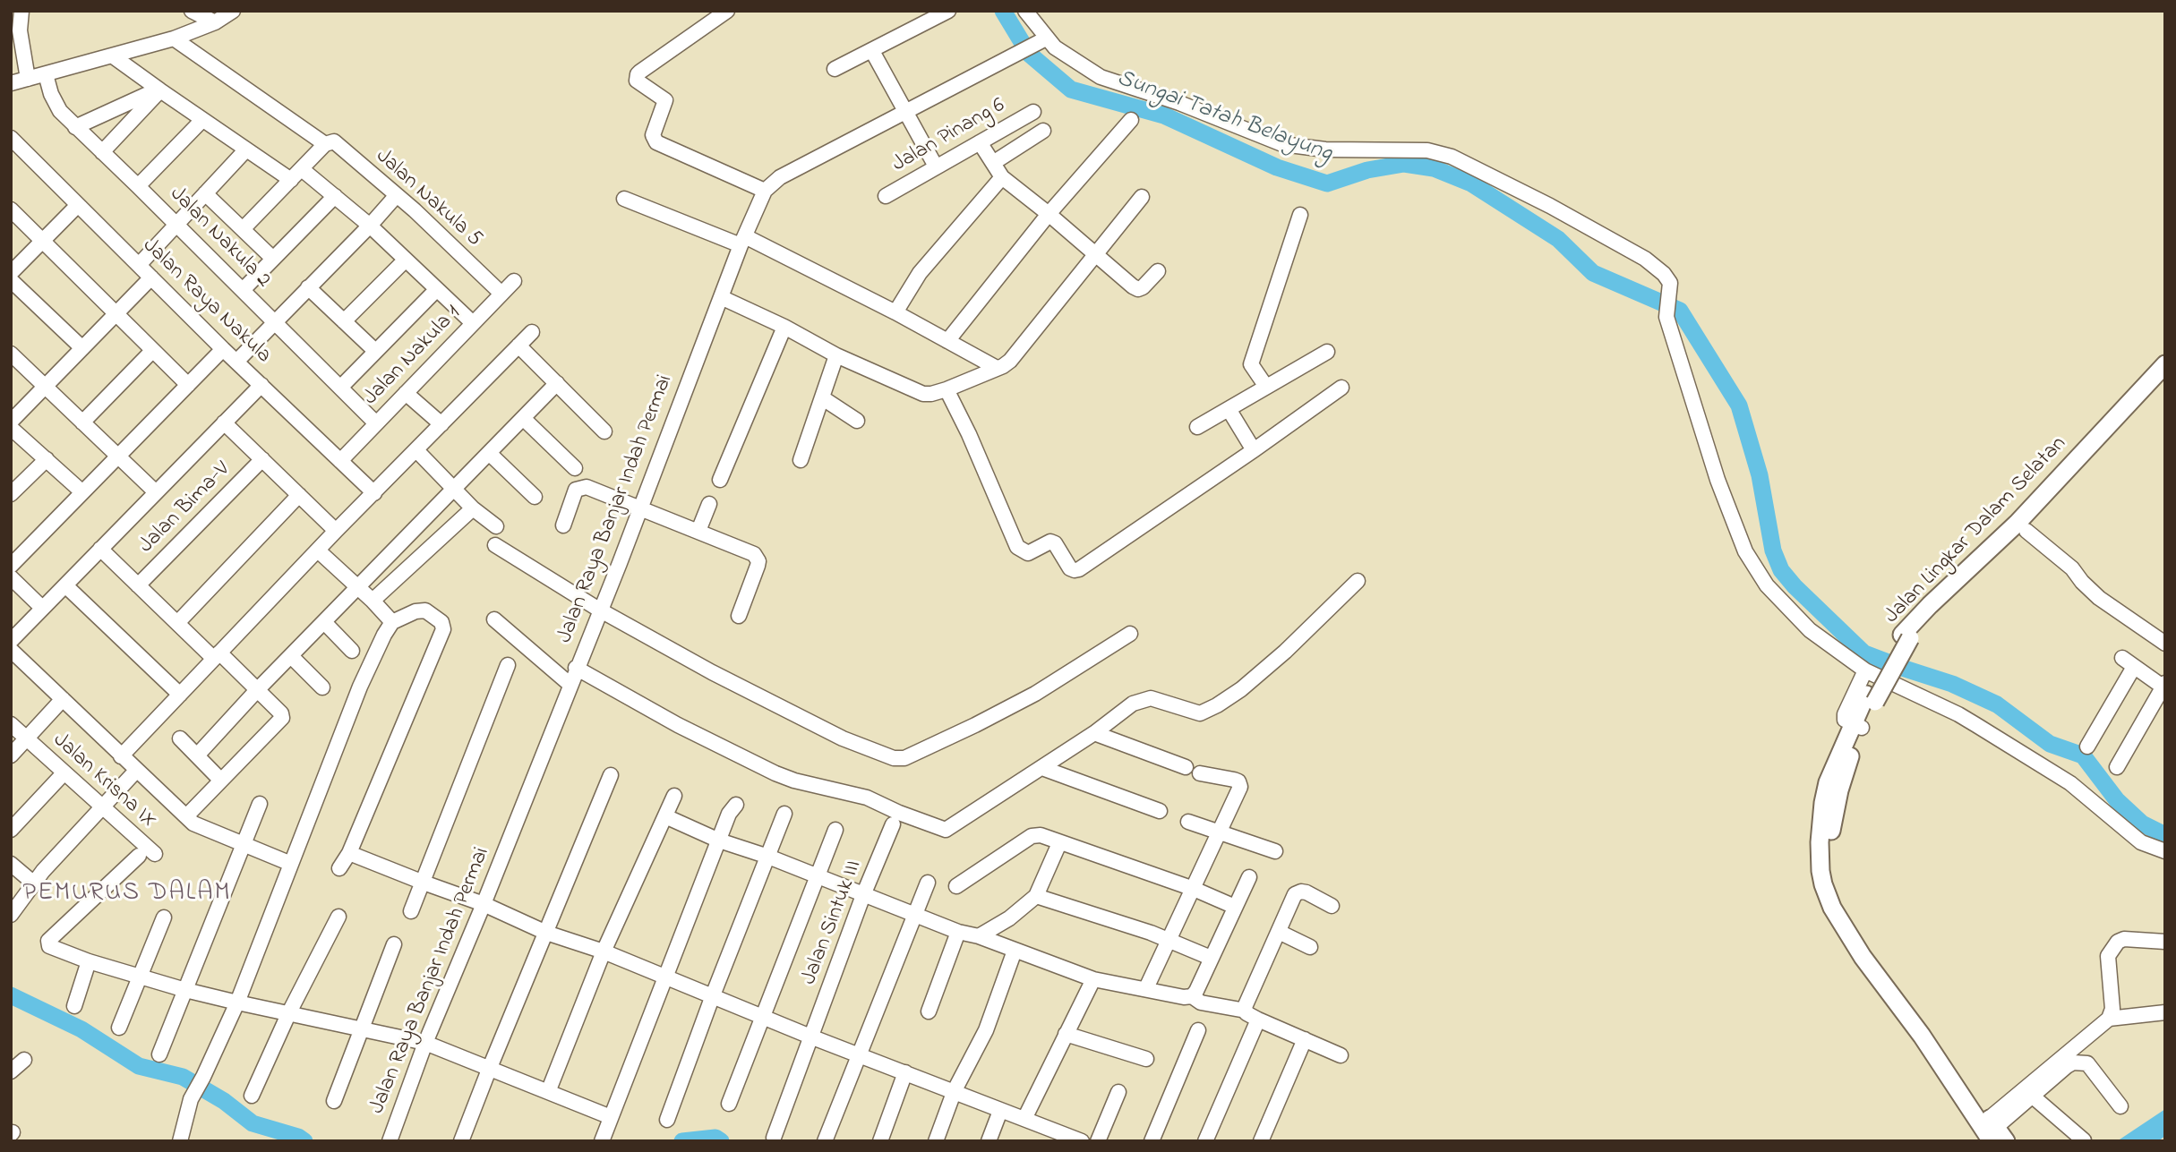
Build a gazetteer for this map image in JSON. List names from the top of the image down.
{
  "streets": {
    "main road": ["Jalan Lingkar Dalam Selatan"],
    "street": [
      "Jalan Pinang 6",
      "Jalan Nakula 5",
      "Jalan Nakula 2",
      "Jalan Raya Nakula",
      "Jalan Nakula 1",
      "Jalan Bima-V",
      "Jalan Raya Banjar Indah Permai",
      "Jalan Krisna IX",
      "Jalan Sintuk III"
    ]
  },
  "crossings": [
    ["Jalan Nakula 5", "Jalan Nakula 1"],
    ["Jalan Nakula 2", "Jalan Nakula 1"],
    ["Jalan Raya Nakula", "Jalan Nakula 1"]
  ],
  "districts": ["PEMURUS DALAM"],
  "water": ["Sungai Tatah Belayung"]
}
